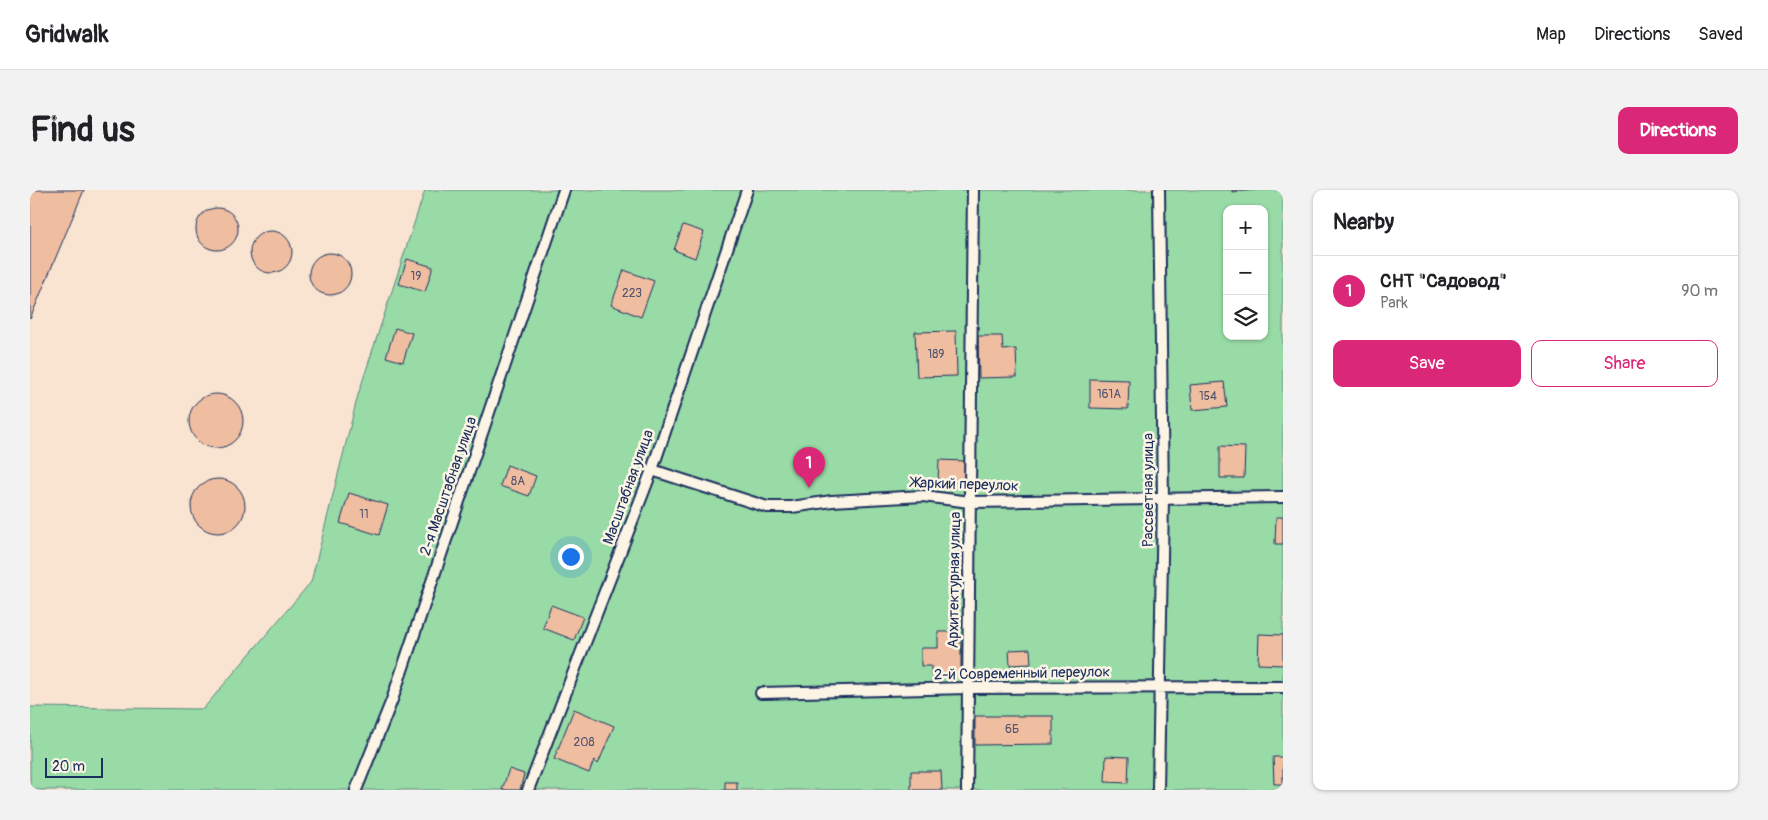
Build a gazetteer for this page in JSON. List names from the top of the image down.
{
  "streets": {
    "lane": [
      "Жаркий переулок",
      "2-я Масштабная улица",
      "Масштабная улица",
      "Рассветная улица",
      "Архитектурная улица",
      "2-й Современный переулок"
    ]
  },
  "crossings": [
    ["Жаркий переулок", "Масштабная улица"],
    ["Жаркий переулок", "Рассветная улица"],
    ["Жаркий переулок", "Архитектурная улица"],
    ["Рассветная улица", "2-й Современный переулок"],
    ["Архитектурная улица", "2-й Современный переулок"]
  ],
  "house_numbers": [
    "19",
    "223",
    "189",
    "161А",
    "154",
    "8А",
    "11",
    "6Б",
    "208"
  ],
  "scale_bar": "20 m",
  "page": {
    "header": "Gridwalk",
    "nav": ["Map", "Directions", "Saved"],
    "buttons": [
      "Directions",
      ["Save", "Share"]
    ],
    "title": "Find us",
    "heading": "Nearby",
    "map_buttons": ["+", "−"],
    "list": [
      {
        "mark": "1",
        "name": "СНТ \"Садовод\"",
        "note": "Park",
        "value": "90 m"
      }
    ],
    "pins": "1",
    "scale": "20 m"
  }
}
